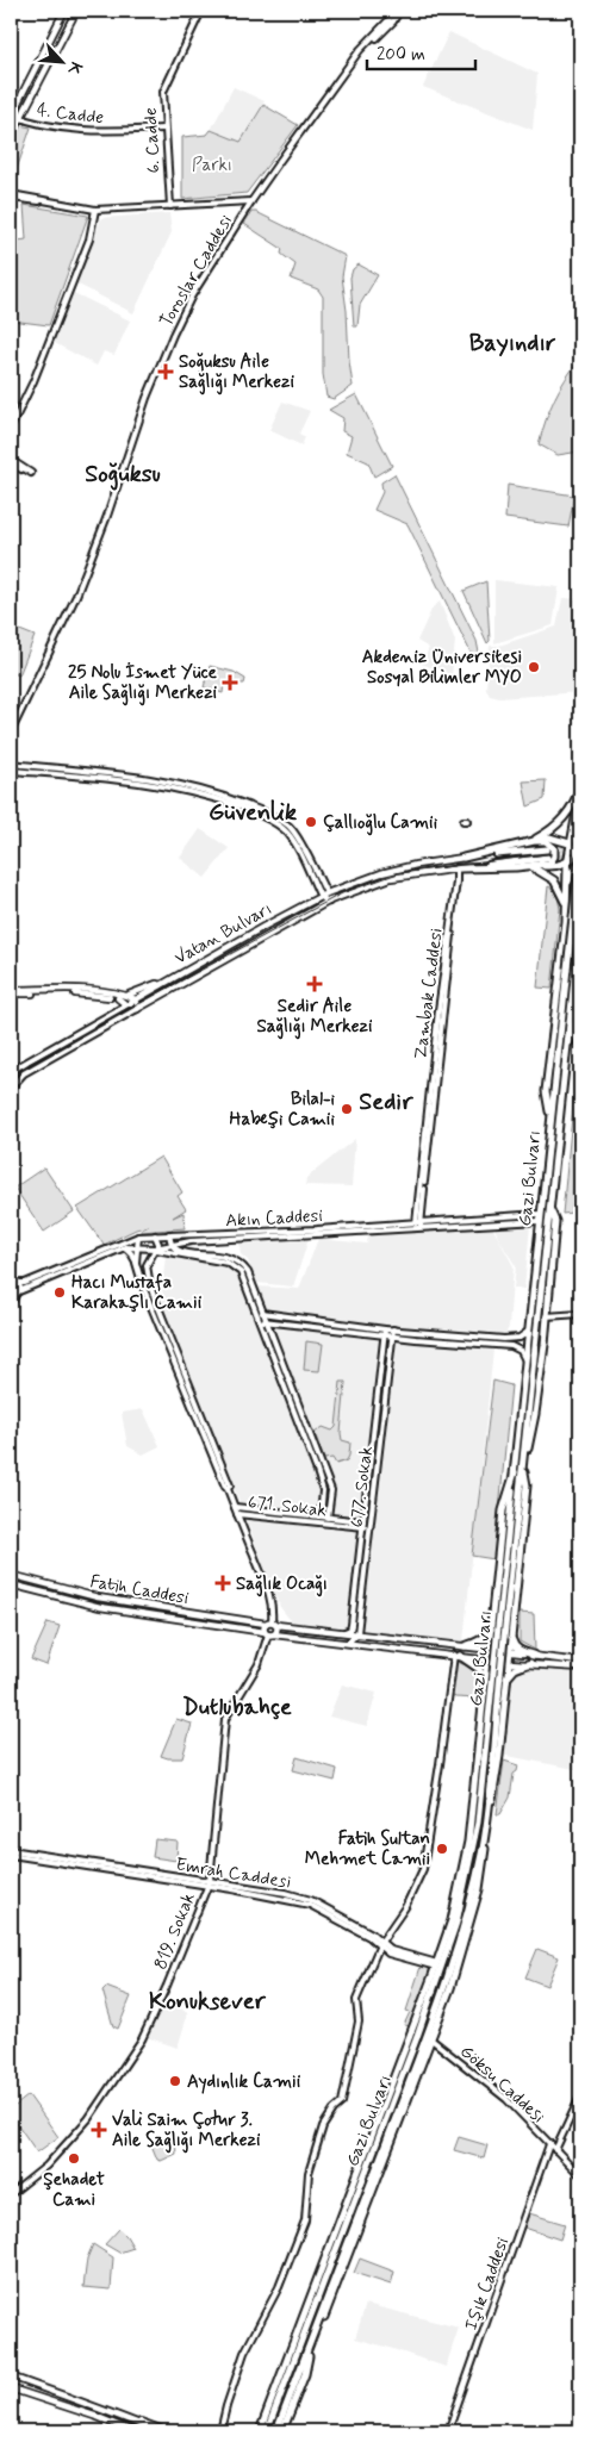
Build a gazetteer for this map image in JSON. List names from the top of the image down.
{
  "streets": {
    "highway": ["Gazi Bulvarı"],
    "main road": ["Vatan Bulvarı", "Fatih Caddesi"],
    "street": [
      "4. Cadde",
      "6. Cadde",
      "Toroslar Caddesi",
      "Zambak Caddesi",
      "Akın Caddesi",
      "677. Sokak",
      "671. Sokak",
      "Emrah Caddesi",
      "819. Sokak",
      "Göksu Caddesi",
      "Işık Caddesi"
    ]
  },
  "crossings": [
    ["4. Cadde", "6. Cadde"],
    ["Zambak Caddesi", "Akın Caddesi"],
    ["Gazi Bulvarı", "Akın Caddesi"],
    ["677. Sokak", "671. Sokak"],
    ["677. Sokak", "Fatih Caddesi"],
    ["Emrah Caddesi", "819. Sokak"],
    ["Göksu Caddesi", "Işık Caddesi"]
  ],
  "districts": [
    "Bayındır",
    "Soğuksu",
    "Güvenlik",
    "Sedir",
    "Dutlubahçe",
    "Konuksever"
  ],
  "parks": ["Parkı"],
  "places": {
    "health": [
      "Soğuksu Aile Sağlığı Merkezi",
      "25 Nolu İsmet Yüce Aile Sağlığı Merkezi",
      "Sedir Aile Sağlığı Merkezi",
      "Sağlık Ocağı",
      "Vali Saim Çotur 3. Aile Sağlığı Merkezi"
    ],
    "other": [
      "Akdeniz Üniversitesi Sosyal Bilimler MYO",
      "Çallıoğlu Camii",
      "Bilal-i Habeşi Camii",
      "Hacı Mustafa Karakaşlı Camii",
      "Fatih Sultan Mehmet Camii",
      "Aydınlık Camii",
      "Şehadet Cami"
    ]
  },
  "scale_bar": "200 m",
  "north": "bottom right"
}
